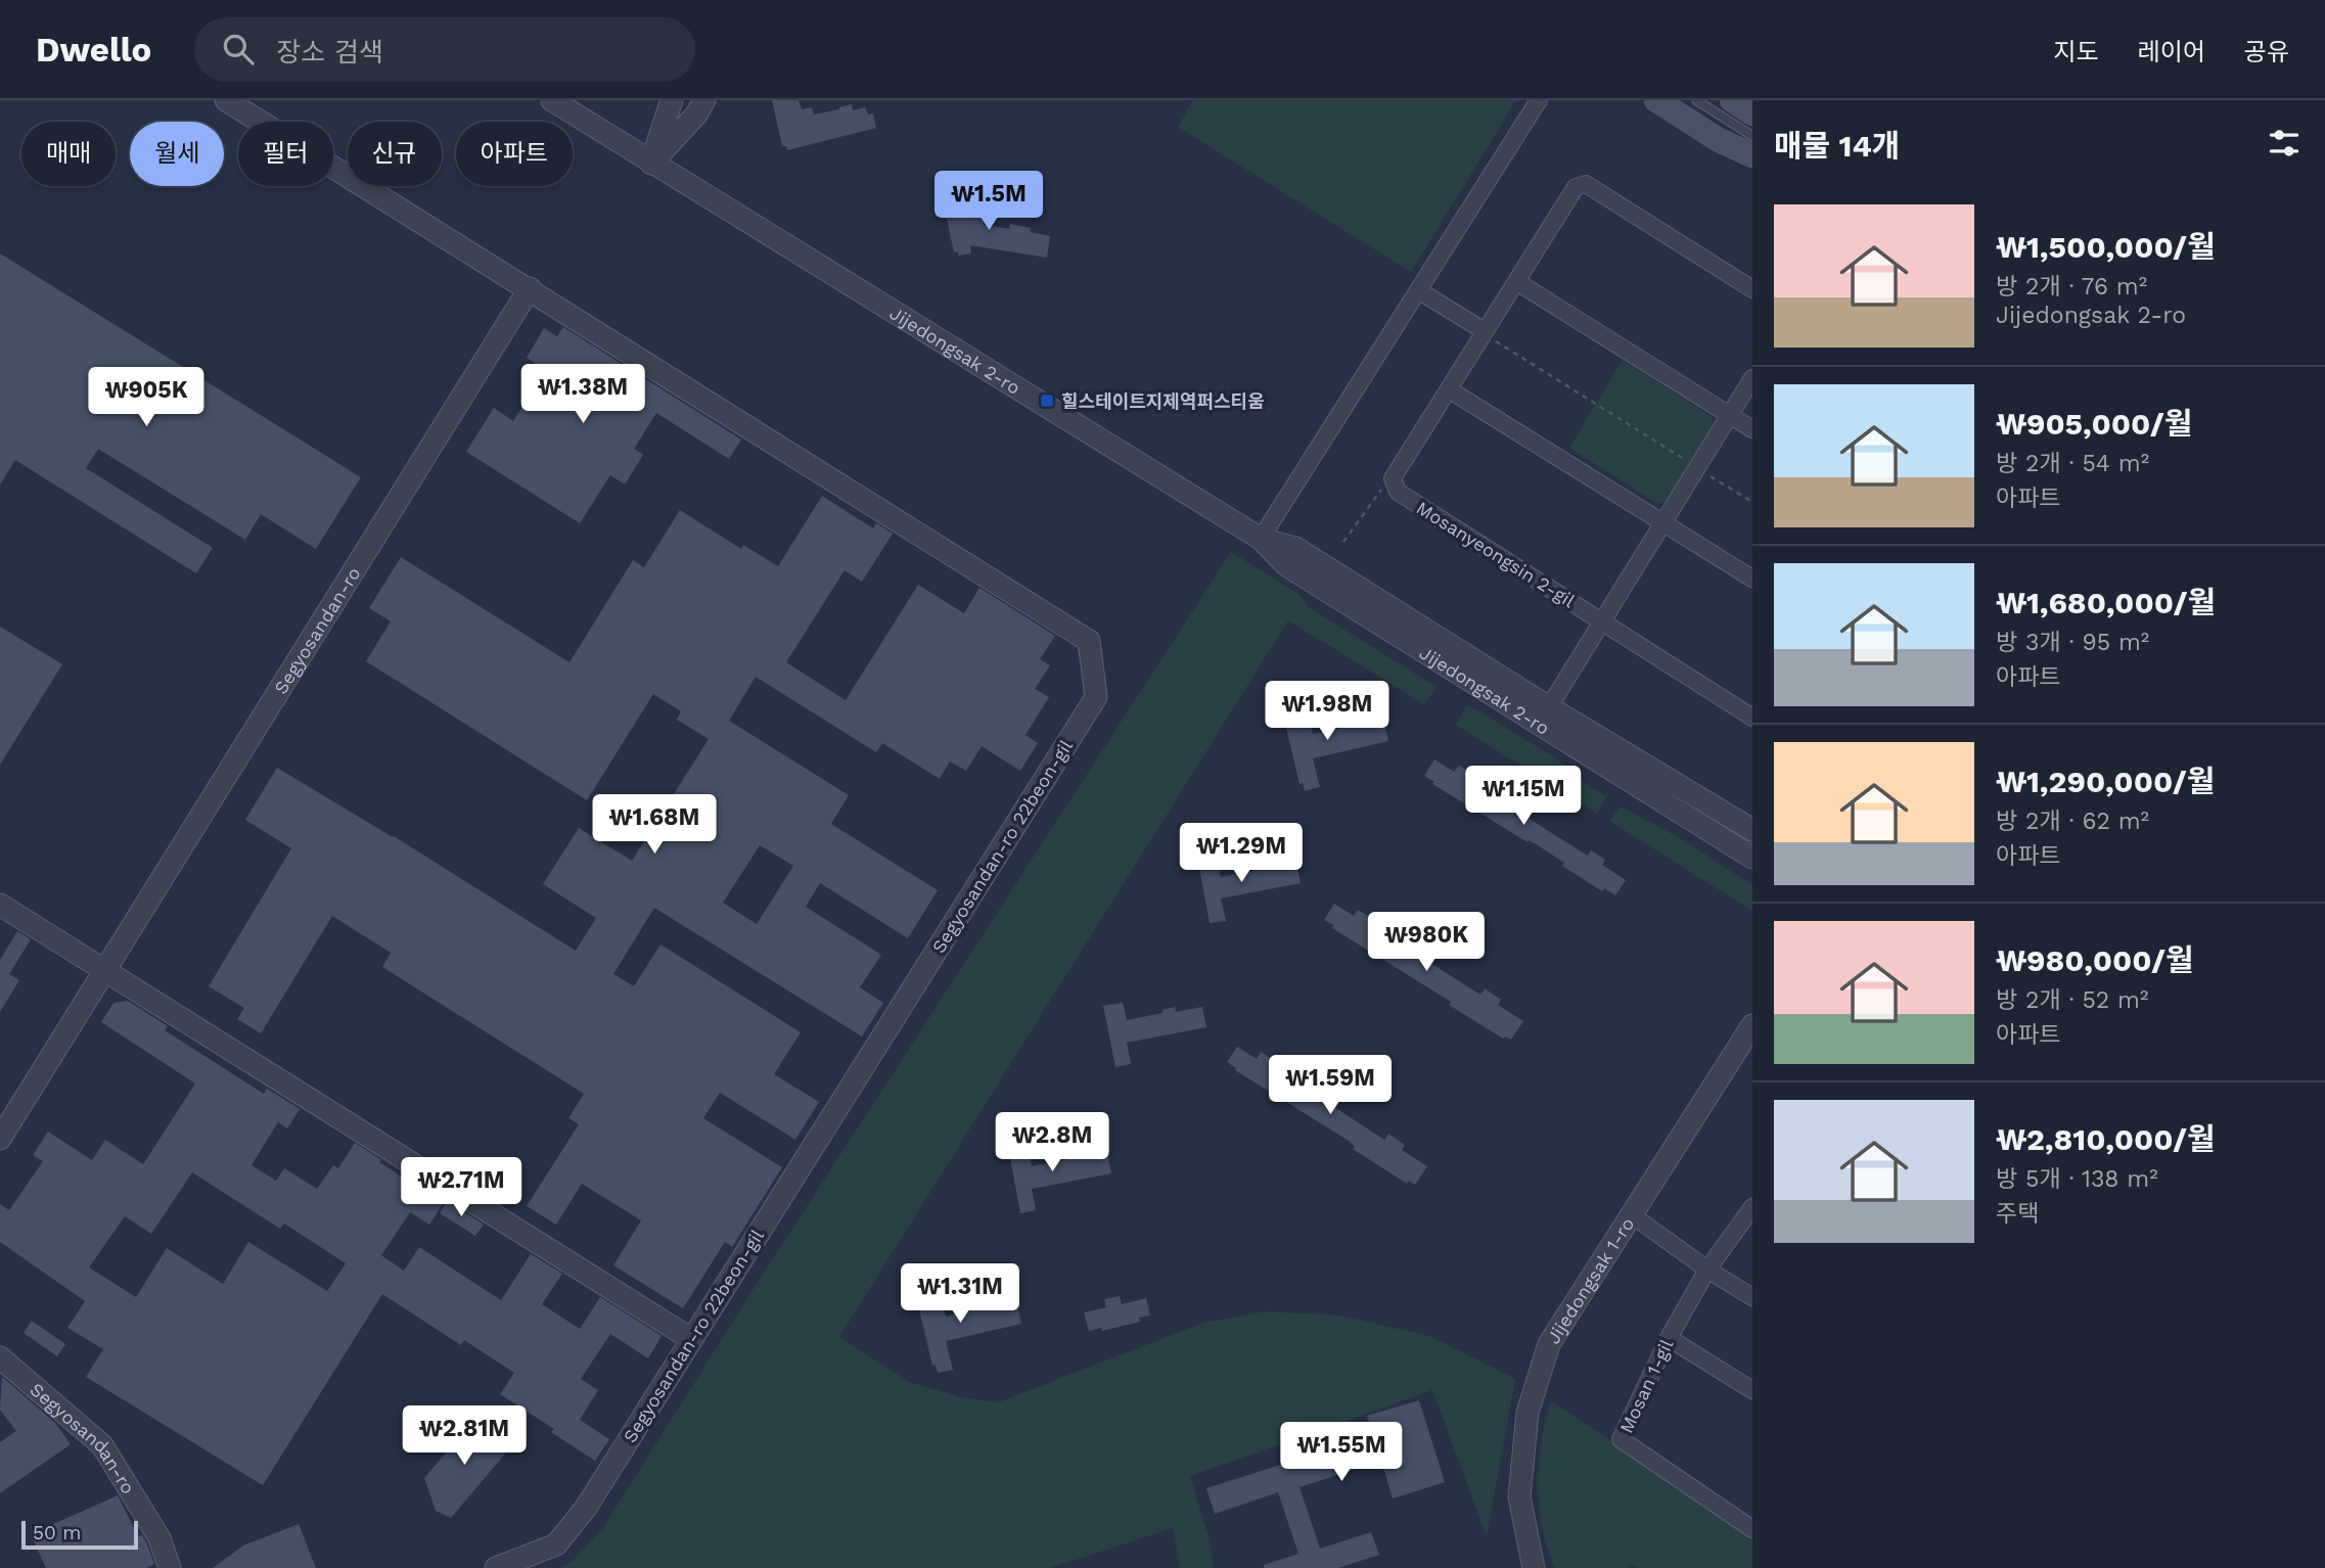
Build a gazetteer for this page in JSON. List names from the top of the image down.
{
  "streets": {
    "street": [
      "Jijedongsak 2-ro",
      "Mosanyeongsin 2-gil",
      "Segyosandan-ro",
      "Segyosandan-ro 22beon-gil",
      "Jijedongsak 1-ro",
      "Mosan 1-gil"
    ]
  },
  "crossings": [
    ["Segyosandan-ro", "Segyosandan-ro 22beon-gil"]
  ],
  "places": {
    "transit": ["힐스테이트지제역퍼스티움"]
  },
  "scale_bar": "50 m",
  "page": {
    "header": "Dwello",
    "search": "장소 검색",
    "nav": ["지도", "레이어", "공유"],
    "heading": "매물 14개",
    "chip": [
      "매매",
      "월세",
      "필터",
      "신규",
      "아파트"
    ],
    "price": [
      "₩1.5M",
      "₩1.38M",
      "₩905K",
      "₩1.98M",
      "₩1.15M",
      "₩1.68M",
      "₩1.29M",
      "₩980K",
      "₩1.59M",
      "₩2.8M",
      "₩2.71M",
      "₩1.31M",
      "₩2.81M",
      "₩1.55M"
    ],
    "list": [
      {
        "name": "₩1,500,000/월",
        "note": "방 2개 · 76 m² · Jijedongsak 2-ro"
      },
      {
        "name": "₩905,000/월",
        "note": "방 2개 · 54 m² · 아파트"
      },
      {
        "name": "₩1,680,000/월",
        "note": "방 3개 · 95 m² · 아파트"
      },
      {
        "name": "₩1,290,000/월",
        "note": "방 2개 · 62 m² · 아파트"
      },
      {
        "name": "₩980,000/월",
        "note": "방 2개 · 52 m² · 아파트"
      },
      {
        "name": "₩2,810,000/월",
        "note": "방 5개 · 138 m² · 주택"
      }
    ],
    "scale": "50 m"
  }
}
